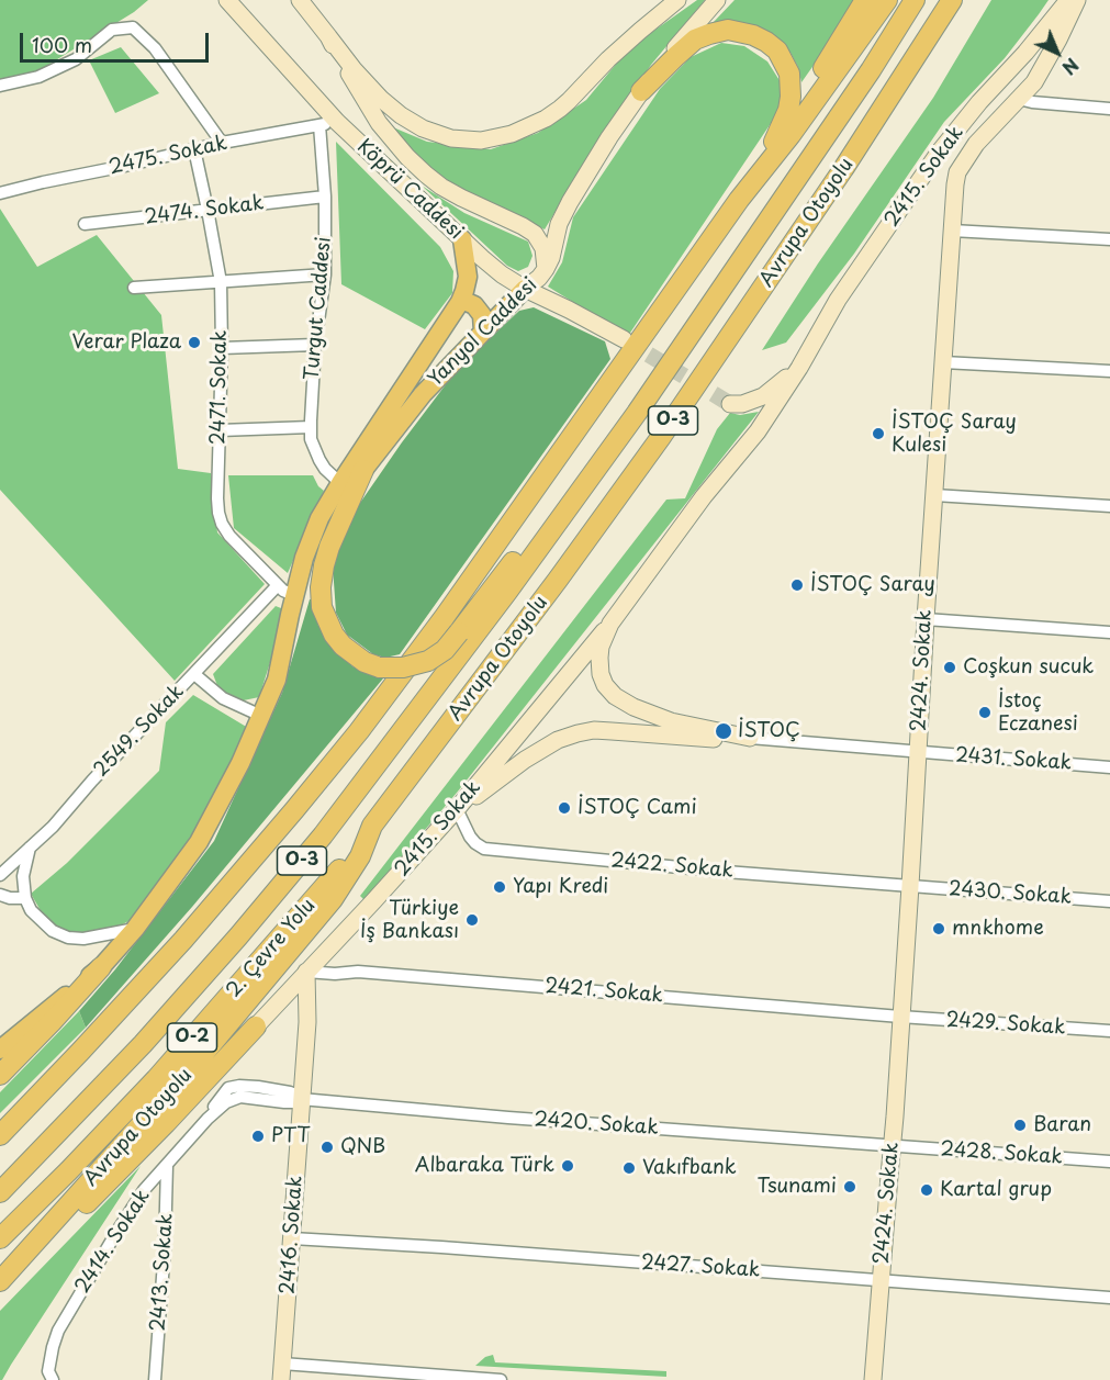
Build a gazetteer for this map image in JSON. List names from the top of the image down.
{
  "streets": {
    "highway": [
      "Avrupa Otoyolu",
      "O-3",
      "2. Çevre Yolu",
      "O-2"
    ],
    "main road": [
      "2415. Sokak",
      "Köprü Caddesi",
      "Yanyol Caddesi",
      "2424. Sokak",
      "2416. Sokak"
    ],
    "street": [
      "2475. Sokak",
      "2474. Sokak",
      "Turgut Caddesi",
      "2471. Sokak",
      "2549. Sokak",
      "2431. Sokak",
      "2422. Sokak",
      "2430. Sokak",
      "2421. Sokak",
      "2429. Sokak",
      "2420. Sokak",
      "2428. Sokak",
      "2414. Sokak",
      "2427. Sokak",
      "2413. Sokak"
    ]
  },
  "crossings": [
    ["2475. Sokak", "Köprü Caddesi"],
    ["2475. Sokak", "Turgut Caddesi"],
    ["2475. Sokak", "2471. Sokak"],
    ["2415. Sokak", "2422. Sokak"],
    ["2415. Sokak", "2421. Sokak"],
    ["2415. Sokak", "2416. Sokak"],
    ["Köprü Caddesi", "Yanyol Caddesi"],
    ["2474. Sokak", "Turgut Caddesi"],
    ["2474. Sokak", "2471. Sokak"],
    ["Avrupa Otoyolu", "2. Çevre Yolu"],
    ["2471. Sokak", "2549. Sokak"],
    ["2424. Sokak", "2431. Sokak"],
    ["2424. Sokak", "2422. Sokak"],
    ["2424. Sokak", "2430. Sokak"],
    ["2424. Sokak", "2421. Sokak"],
    ["2424. Sokak", "2429. Sokak"],
    ["2424. Sokak", "2420. Sokak"],
    ["2424. Sokak", "2428. Sokak"],
    ["2424. Sokak", "2427. Sokak"],
    ["2422. Sokak", "2430. Sokak"],
    ["2421. Sokak", "2429. Sokak"],
    ["2421. Sokak", "2416. Sokak"],
    ["2420. Sokak", "2428. Sokak"],
    ["2420. Sokak", "2416. Sokak"],
    ["2420. Sokak", "2414. Sokak"],
    ["2416. Sokak", "2427. Sokak"],
    ["2414. Sokak", "2413. Sokak"]
  ],
  "places": [
    "Verar Plaza",
    "İSTOÇ Saray Kulesi",
    "İSTOÇ Saray",
    "Coşkun sucuk",
    "İstoç Eczanesi",
    "İSTOÇ",
    "İSTOÇ Cami",
    "Yapı Kredi",
    "Türkiye İş Bankası",
    "mnkhome",
    "Baran",
    "PTT",
    "QNB",
    "Albaraka Türk",
    "Vakıfbank",
    "Tsunami",
    "Kartal grup"
  ],
  "scale_bar": "100 m",
  "north": "bottom right"
}
